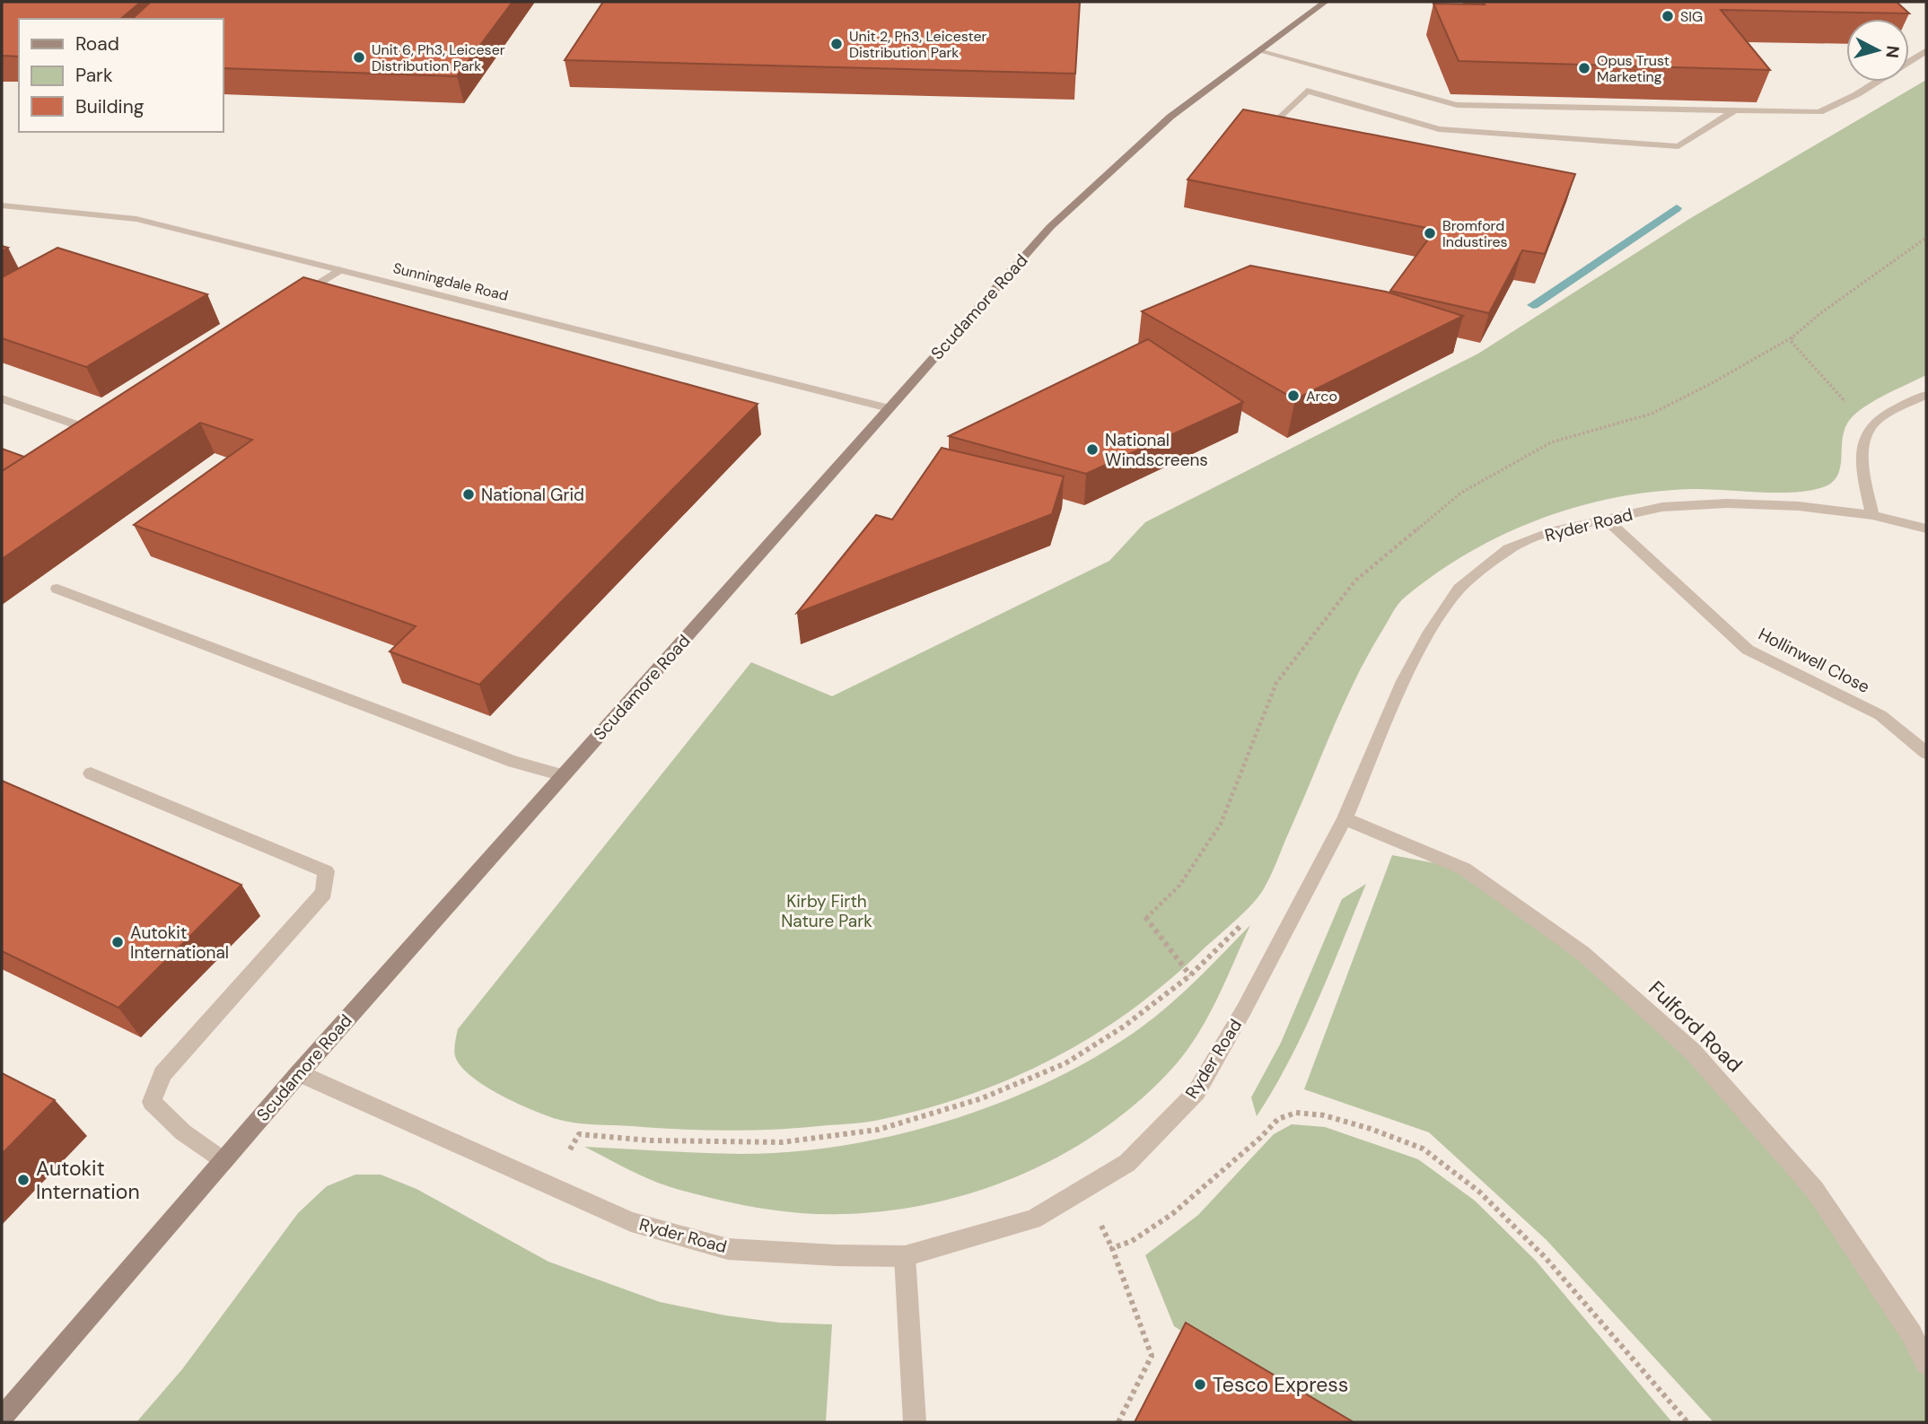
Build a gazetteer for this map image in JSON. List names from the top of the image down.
{
  "streets": {
    "street": [
      "Sunningdale Road",
      "Scudamore Road",
      "Ryder Road",
      "Hollinwell Close",
      "Fulford Road"
    ]
  },
  "crossings": [
    ["Sunningdale Road", "Scudamore Road"],
    ["Scudamore Road", "Ryder Road"],
    ["Ryder Road", "Hollinwell Close"],
    ["Ryder Road", "Fulford Road"]
  ],
  "parks": ["Kirby Firth Nature Park"],
  "places": [
    "SIG",
    "Unit 2, Ph3, Leicester Distribution Park",
    "Unit 6, Ph3, Leiceser Distribution Park",
    "Opus Trust Marketing",
    "Bromford Industires",
    "Arco",
    "National Windscreens",
    "National Grid",
    "Autokit International",
    "Autokit Internation",
    "Tesco Express"
  ],
  "legend": ["Road", "Park", "Building"],
  "north": "right"
}
